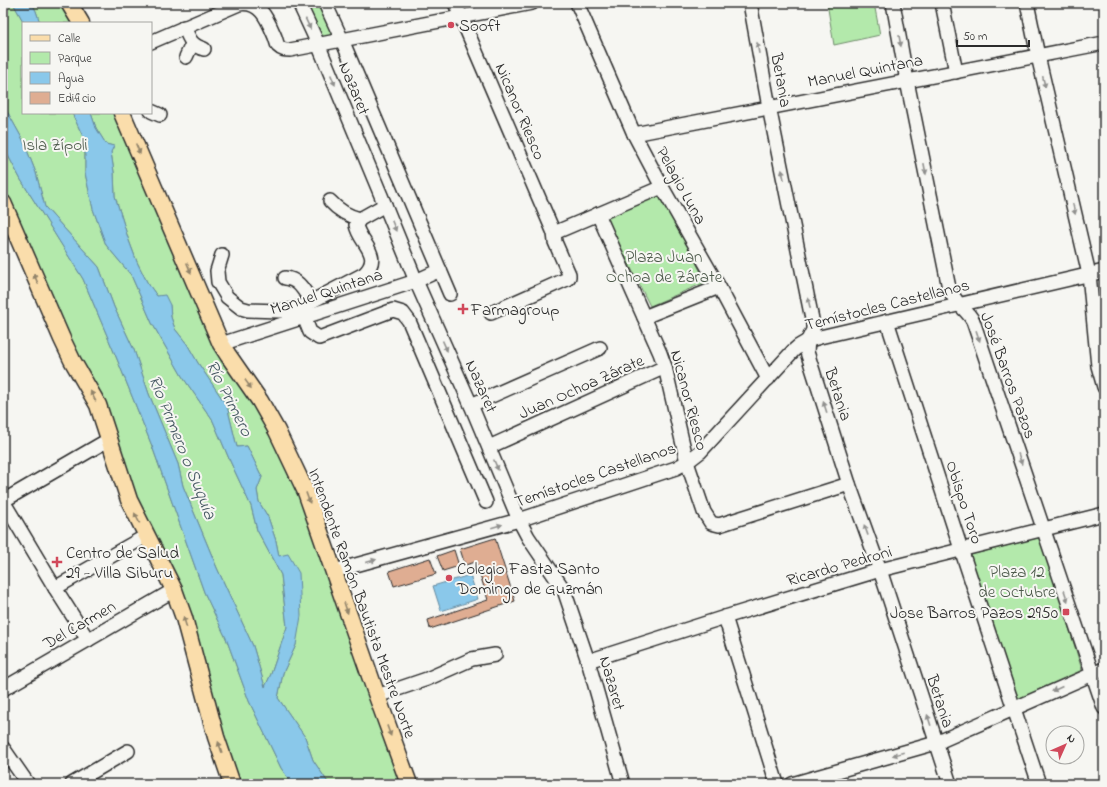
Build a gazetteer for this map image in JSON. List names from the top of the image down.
{
  "streets": {
    "main road": ["Intendente Ramón Bautista Mestre Norte"],
    "street": [
      "Manuel Quintana",
      "Betania",
      "Nazaret",
      "Nicanor Riesco",
      "Pelagio Luna",
      "Temístocles Castellanos",
      "José Barros Pazos",
      "Juan Ochoa Zárate",
      "Obispo Toro",
      "Ricardo Pedroni",
      "Del Carmen"
    ]
  },
  "crossings": [
    ["Manuel Quintana", "Betania"],
    ["Manuel Quintana", "Nazaret"],
    ["Manuel Quintana", "Pelagio Luna"],
    ["Manuel Quintana", "José Barros Pazos"],
    ["Manuel Quintana", "Intendente Ramón Bautista Mestre Norte"],
    ["Betania", "Nicanor Riesco"],
    ["Betania", "Temístocles Castellanos"],
    ["Betania", "Ricardo Pedroni"],
    ["Nazaret", "Temístocles Castellanos"],
    ["Nazaret", "Juan Ochoa Zárate"],
    ["Nazaret", "Ricardo Pedroni"],
    ["Nicanor Riesco", "Temístocles Castellanos"],
    ["Nicanor Riesco", "Juan Ochoa Zárate"],
    ["Pelagio Luna", "Temístocles Castellanos"],
    ["Temístocles Castellanos", "José Barros Pazos"],
    ["Temístocles Castellanos", "Obispo Toro"],
    ["Temístocles Castellanos", "Intendente Ramón Bautista Mestre Norte"],
    ["José Barros Pazos", "Ricardo Pedroni"],
    ["Obispo Toro", "Ricardo Pedroni"]
  ],
  "one_way": ["Betania", "José Barros Pazos", "Intendente Ramón Bautista Mestre Norte"],
  "water": ["Río Primero", "Río Primero o Suquía"],
  "parks": ["Isla Zípoli", "Plaza Juan Ochoa de Zárate", "Plaza 12 de Octubre"],
  "places": {
    "other": ["Sooft", "Colegio Fasta Santo Domingo de Guzmán"],
    "health": ["Farmagroup", "Centro de Salud 29 - Villa Siburu"],
    "transit": ["Jose Barros Pazos 2950"]
  },
  "legend": [
    "Calle",
    "Parque",
    "Agua",
    "Edificio"
  ],
  "scale_bar": "50 m",
  "north": "top right"
}
